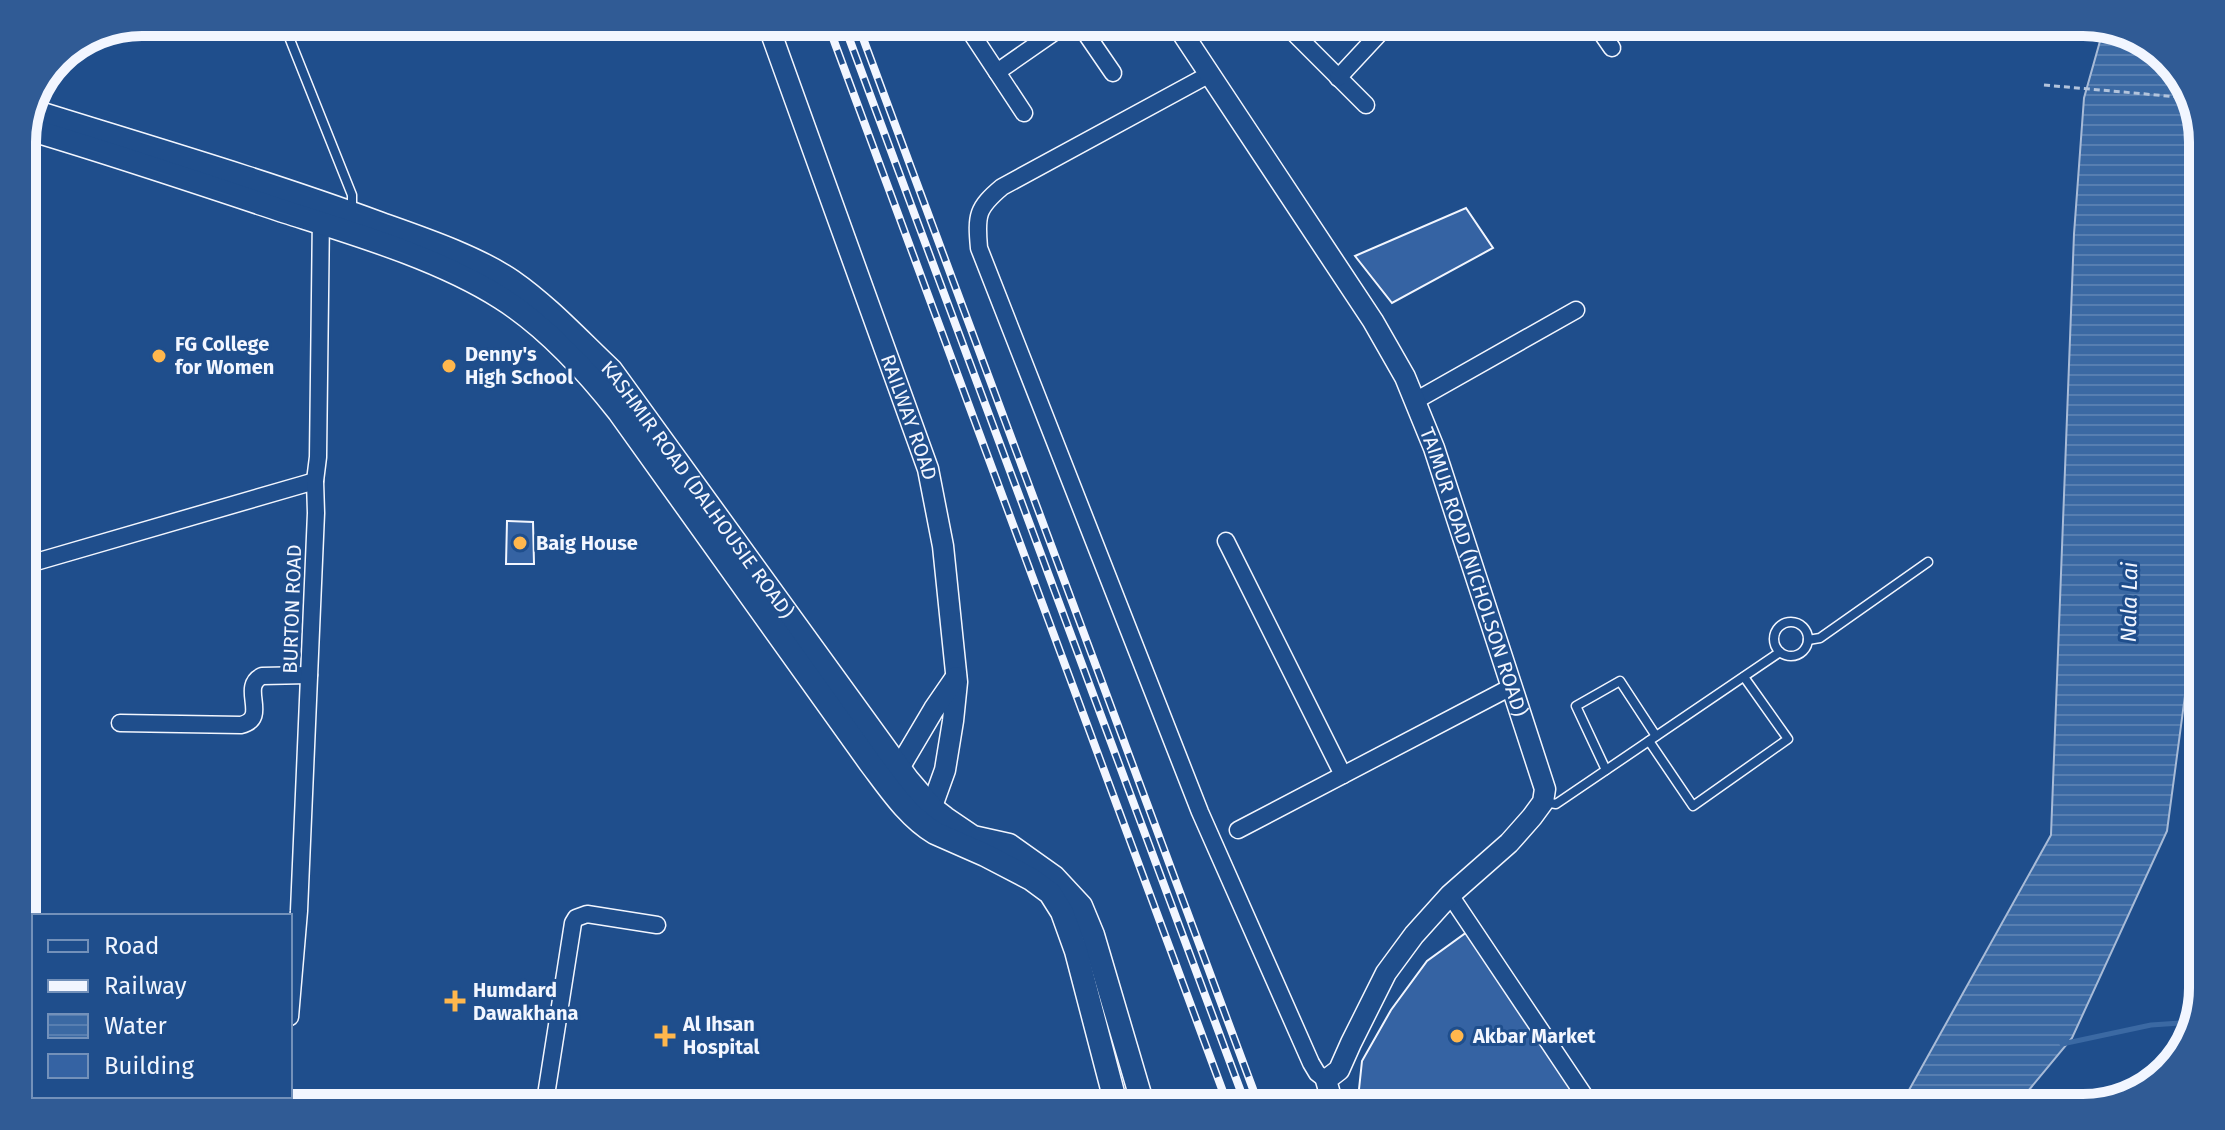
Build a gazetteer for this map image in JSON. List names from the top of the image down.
{
  "streets": {
    "main road": ["KASHMIR ROAD (DALHOUSIE ROAD)"],
    "street": ["RAILWAY ROAD", "TAIMUR ROAD (NICHOLSON ROAD)", "BURTON ROAD"]
  },
  "crossings": [
    ["RAILWAY ROAD", "KASHMIR ROAD (DALHOUSIE ROAD)"],
    ["KASHMIR ROAD (DALHOUSIE ROAD)", "BURTON ROAD"]
  ],
  "water": ["Nala Lai"],
  "places": {
    "other": [
      "FG College for Women",
      "Denny's High School",
      "Baig House",
      "Akbar Market"
    ],
    "health": ["Humdard Dawakhana", "Al Ihsan Hospital"]
  },
  "legend": [
    "Road",
    "Railway",
    "Water",
    "Building"
  ]
}
